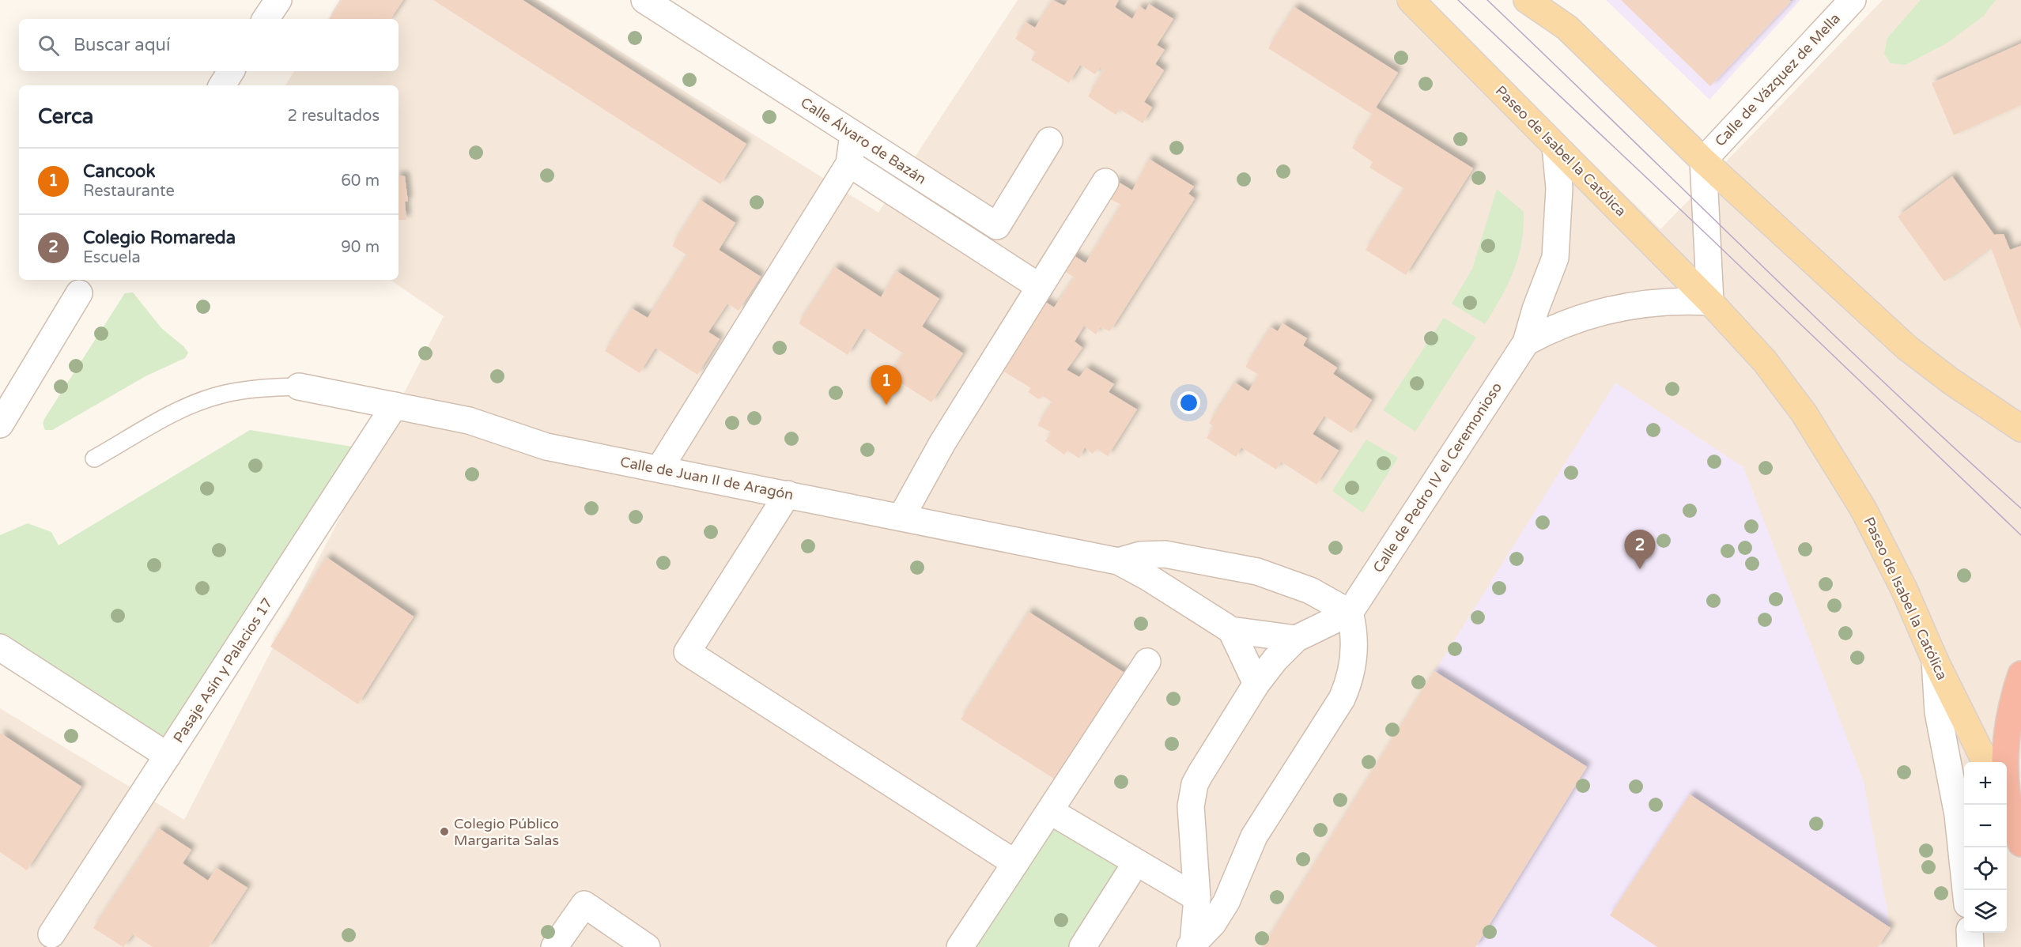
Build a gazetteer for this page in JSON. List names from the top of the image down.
{
  "streets": {
    "main road": ["Paseo de Isabel la Católica"],
    "street": [
      "Calle de Vázquez de Mella",
      "Calle Álvaro de Bazán",
      "Calle de Pedro IV el Ceremonioso",
      "Calle de Juan II de Aragón",
      "Pasaje Asín y Palacios 17"
    ]
  },
  "crossings": [
    ["Paseo de Isabel la Católica", "Calle de Pedro IV el Ceremonioso"],
    ["Calle de Pedro IV el Ceremonioso", "Calle de Juan II de Aragón"],
    ["Calle de Juan II de Aragón", "Pasaje Asín y Palacios 17"]
  ],
  "places": ["Colegio Público Margarita Salas"],
  "page": {
    "search": "Buscar aquí",
    "heading": ["Cerca", "2 resultados"],
    "list": [
      {
        "mark": "1",
        "name": "Cancook",
        "note": "Restaurante",
        "value": "60 m"
      },
      {
        "mark": "2",
        "name": "Colegio Romareda",
        "note": "Escuela",
        "value": "90 m"
      }
    ],
    "pins": ["1", "2"],
    "map_buttons": ["+", "−"]
  }
}
